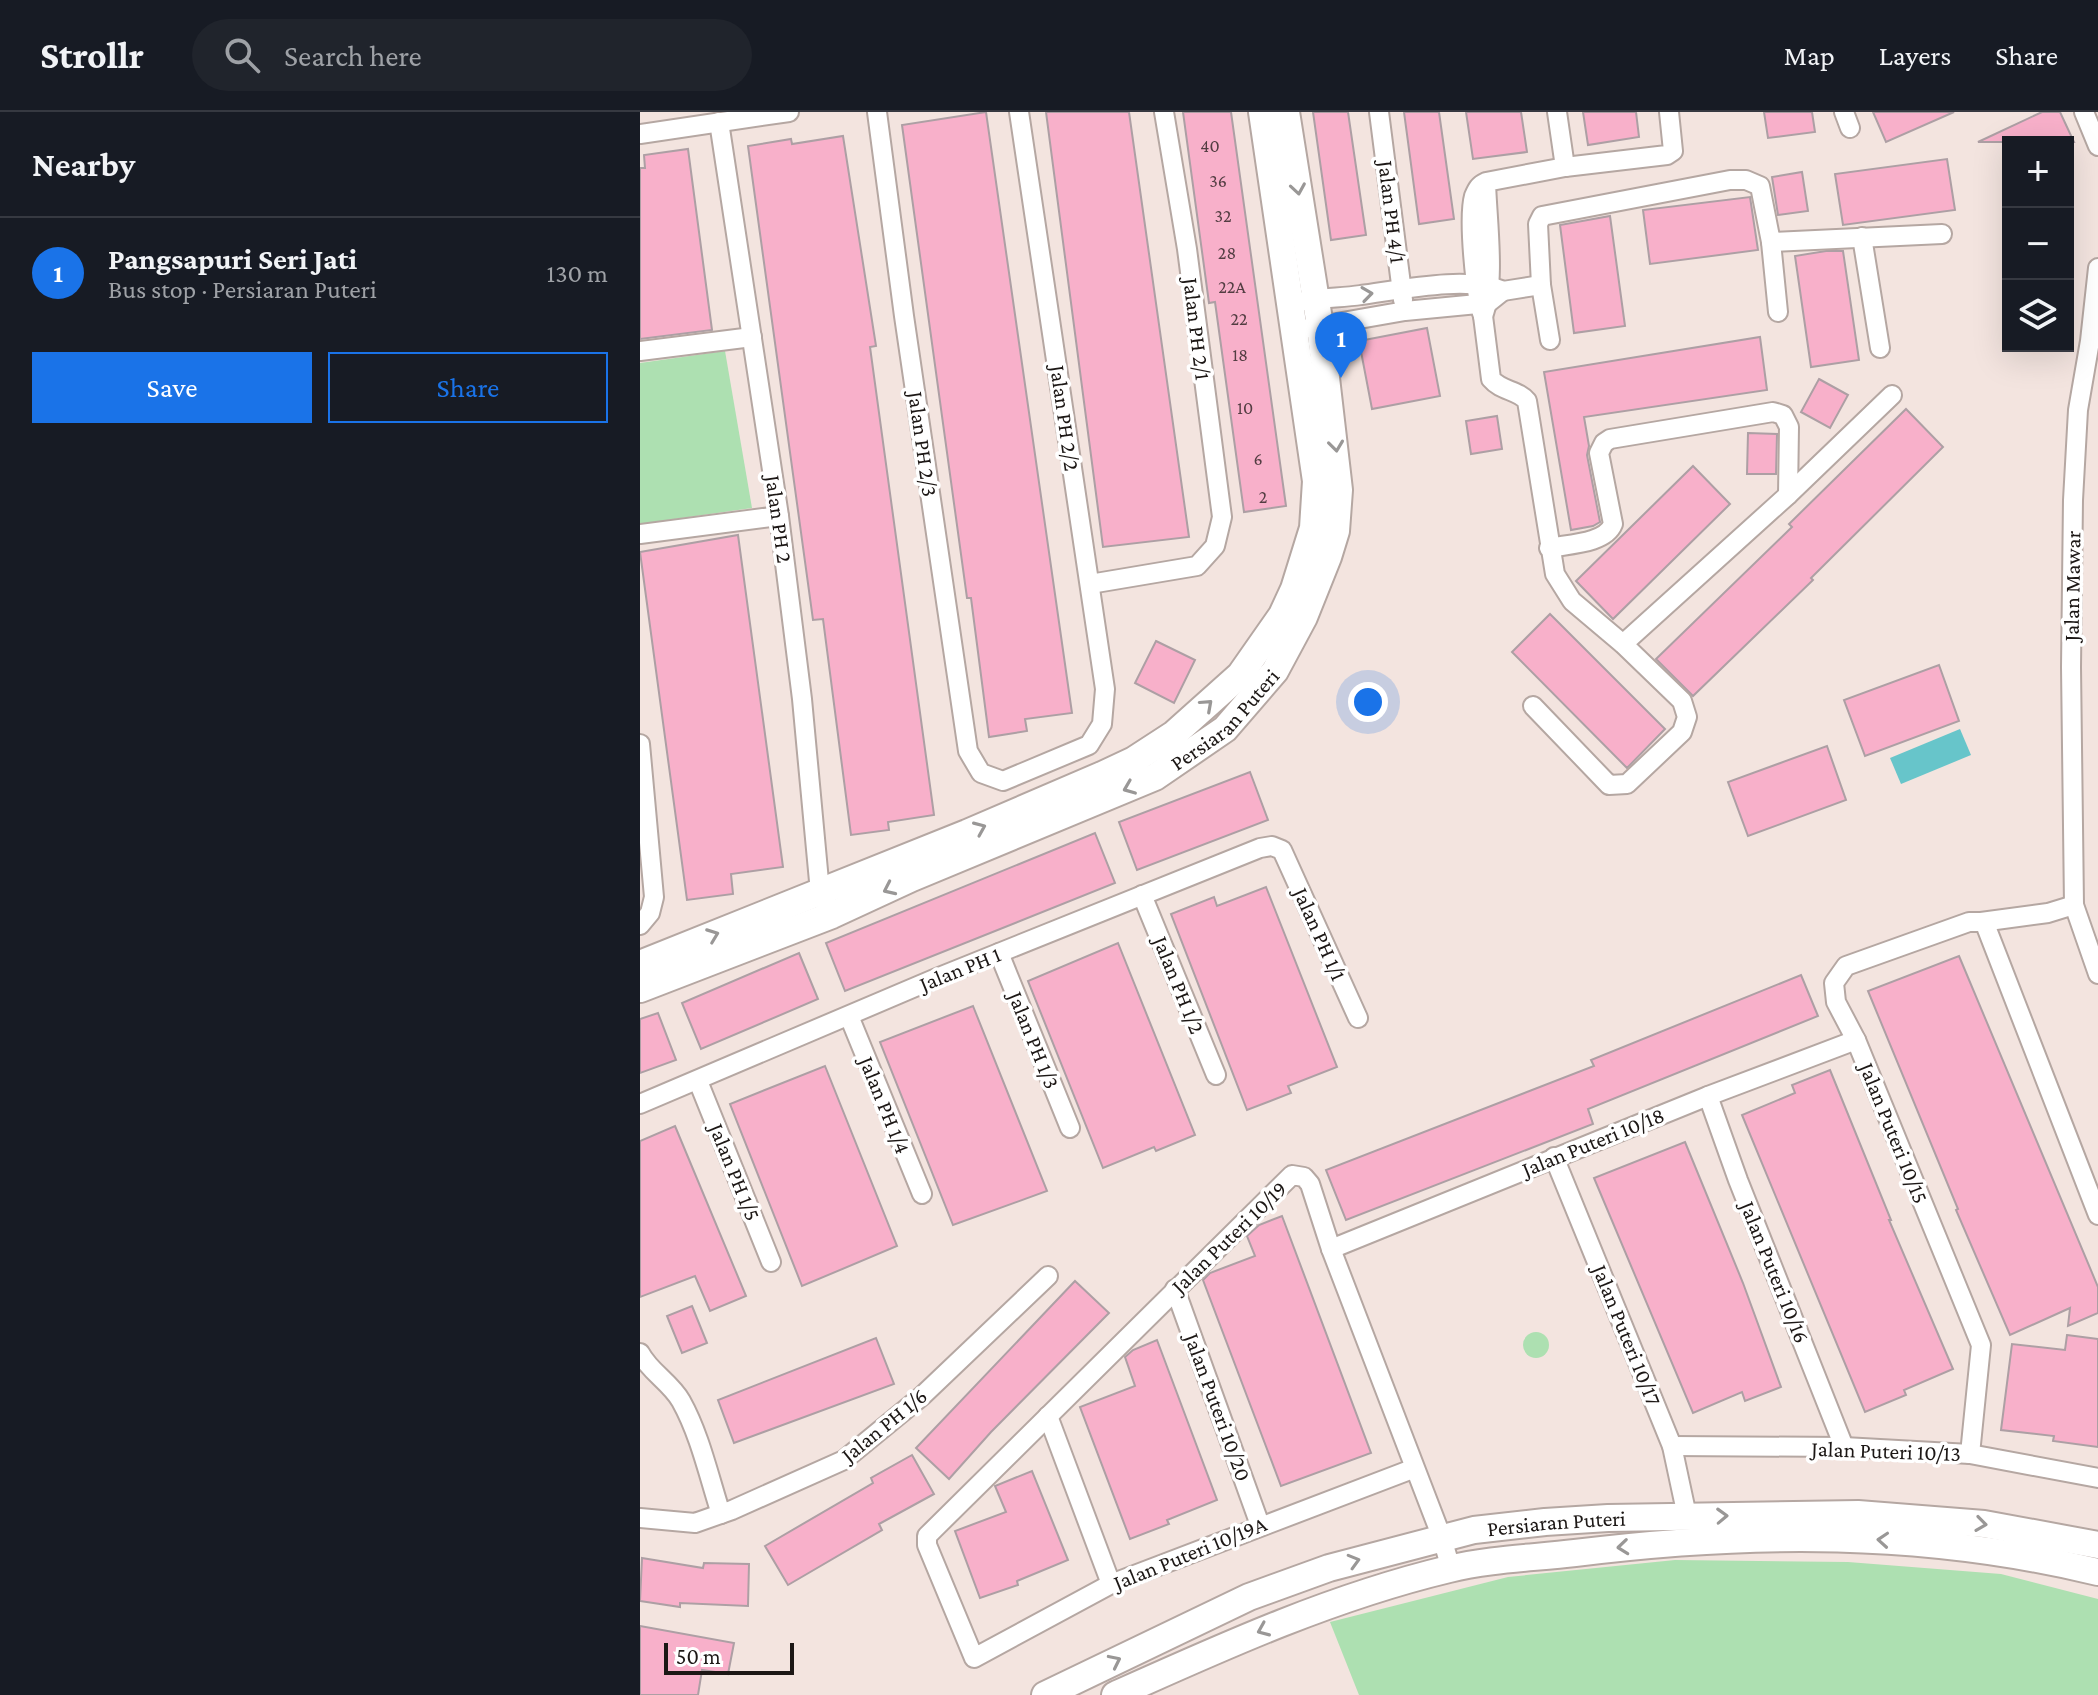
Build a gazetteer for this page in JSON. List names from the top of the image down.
{
  "streets": {
    "main road": ["Persiaran Puteri"],
    "street": [
      "Jalan PH 4/1",
      "Jalan PH 2/1",
      "Jalan PH 2/2",
      "Jalan PH 2/3",
      "Jalan PH 2",
      "Jalan Mawar",
      "Jalan PH 1/1",
      "Jalan PH 1",
      "Jalan PH 1/2",
      "Jalan PH 1/3",
      "Jalan PH 1/4",
      "Jalan Puteri 10/15",
      "Jalan Puteri 10/18",
      "Jalan PH 1/5",
      "Jalan Puteri 10/19",
      "Jalan Puteri 10/16",
      "Jalan Puteri 10/17",
      "Jalan Puteri 10/20",
      "Jalan PH 1/6",
      "Jalan Puteri 10/13",
      "Jalan Puteri 10/19A"
    ]
  },
  "crossings": [
    ["Jalan PH 2/1", "Jalan PH 2/2"],
    ["Jalan PH 2/2", "Jalan PH 2/3"],
    ["Jalan PH 2", "Persiaran Puteri"],
    ["Jalan Mawar", "Jalan Puteri 10/15"],
    ["Persiaran Puteri", "Jalan Puteri 10/19"],
    ["Persiaran Puteri", "Jalan Puteri 10/17"],
    ["Jalan PH 1/1", "Jalan PH 1"],
    ["Jalan PH 1", "Jalan PH 1/2"],
    ["Jalan PH 1", "Jalan PH 1/3"],
    ["Jalan PH 1", "Jalan PH 1/4"],
    ["Jalan PH 1", "Jalan PH 1/5"],
    ["Jalan Puteri 10/15", "Jalan Puteri 10/18"],
    ["Jalan Puteri 10/15", "Jalan Puteri 10/13"],
    ["Jalan Puteri 10/18", "Jalan Puteri 10/19"],
    ["Jalan Puteri 10/18", "Jalan Puteri 10/16"],
    ["Jalan Puteri 10/18", "Jalan Puteri 10/17"],
    ["Jalan Puteri 10/19", "Jalan Puteri 10/20"],
    ["Jalan Puteri 10/19", "Jalan Puteri 10/19A"],
    ["Jalan Puteri 10/16", "Jalan Puteri 10/13"],
    ["Jalan Puteri 10/17", "Jalan Puteri 10/13"],
    ["Jalan Puteri 10/20", "Jalan Puteri 10/19A"]
  ],
  "house_numbers": [
    "40",
    "36",
    "32",
    "28",
    "22A",
    "22",
    "18",
    "10",
    "6",
    "2"
  ],
  "scale_bar": "50 m",
  "page": {
    "header": "Strollr",
    "search": "Search here",
    "nav": ["Map", "Layers", "Share"],
    "heading": "Nearby",
    "map_buttons": ["+", "−"],
    "list": [
      {
        "mark": "1",
        "name": "Pangsapuri Seri Jati",
        "note": "Bus stop · Persiaran Puteri",
        "value": "130 m"
      }
    ],
    "pins": "1",
    "buttons": ["Save", "Share"],
    "scale": "50 m"
  }
}
